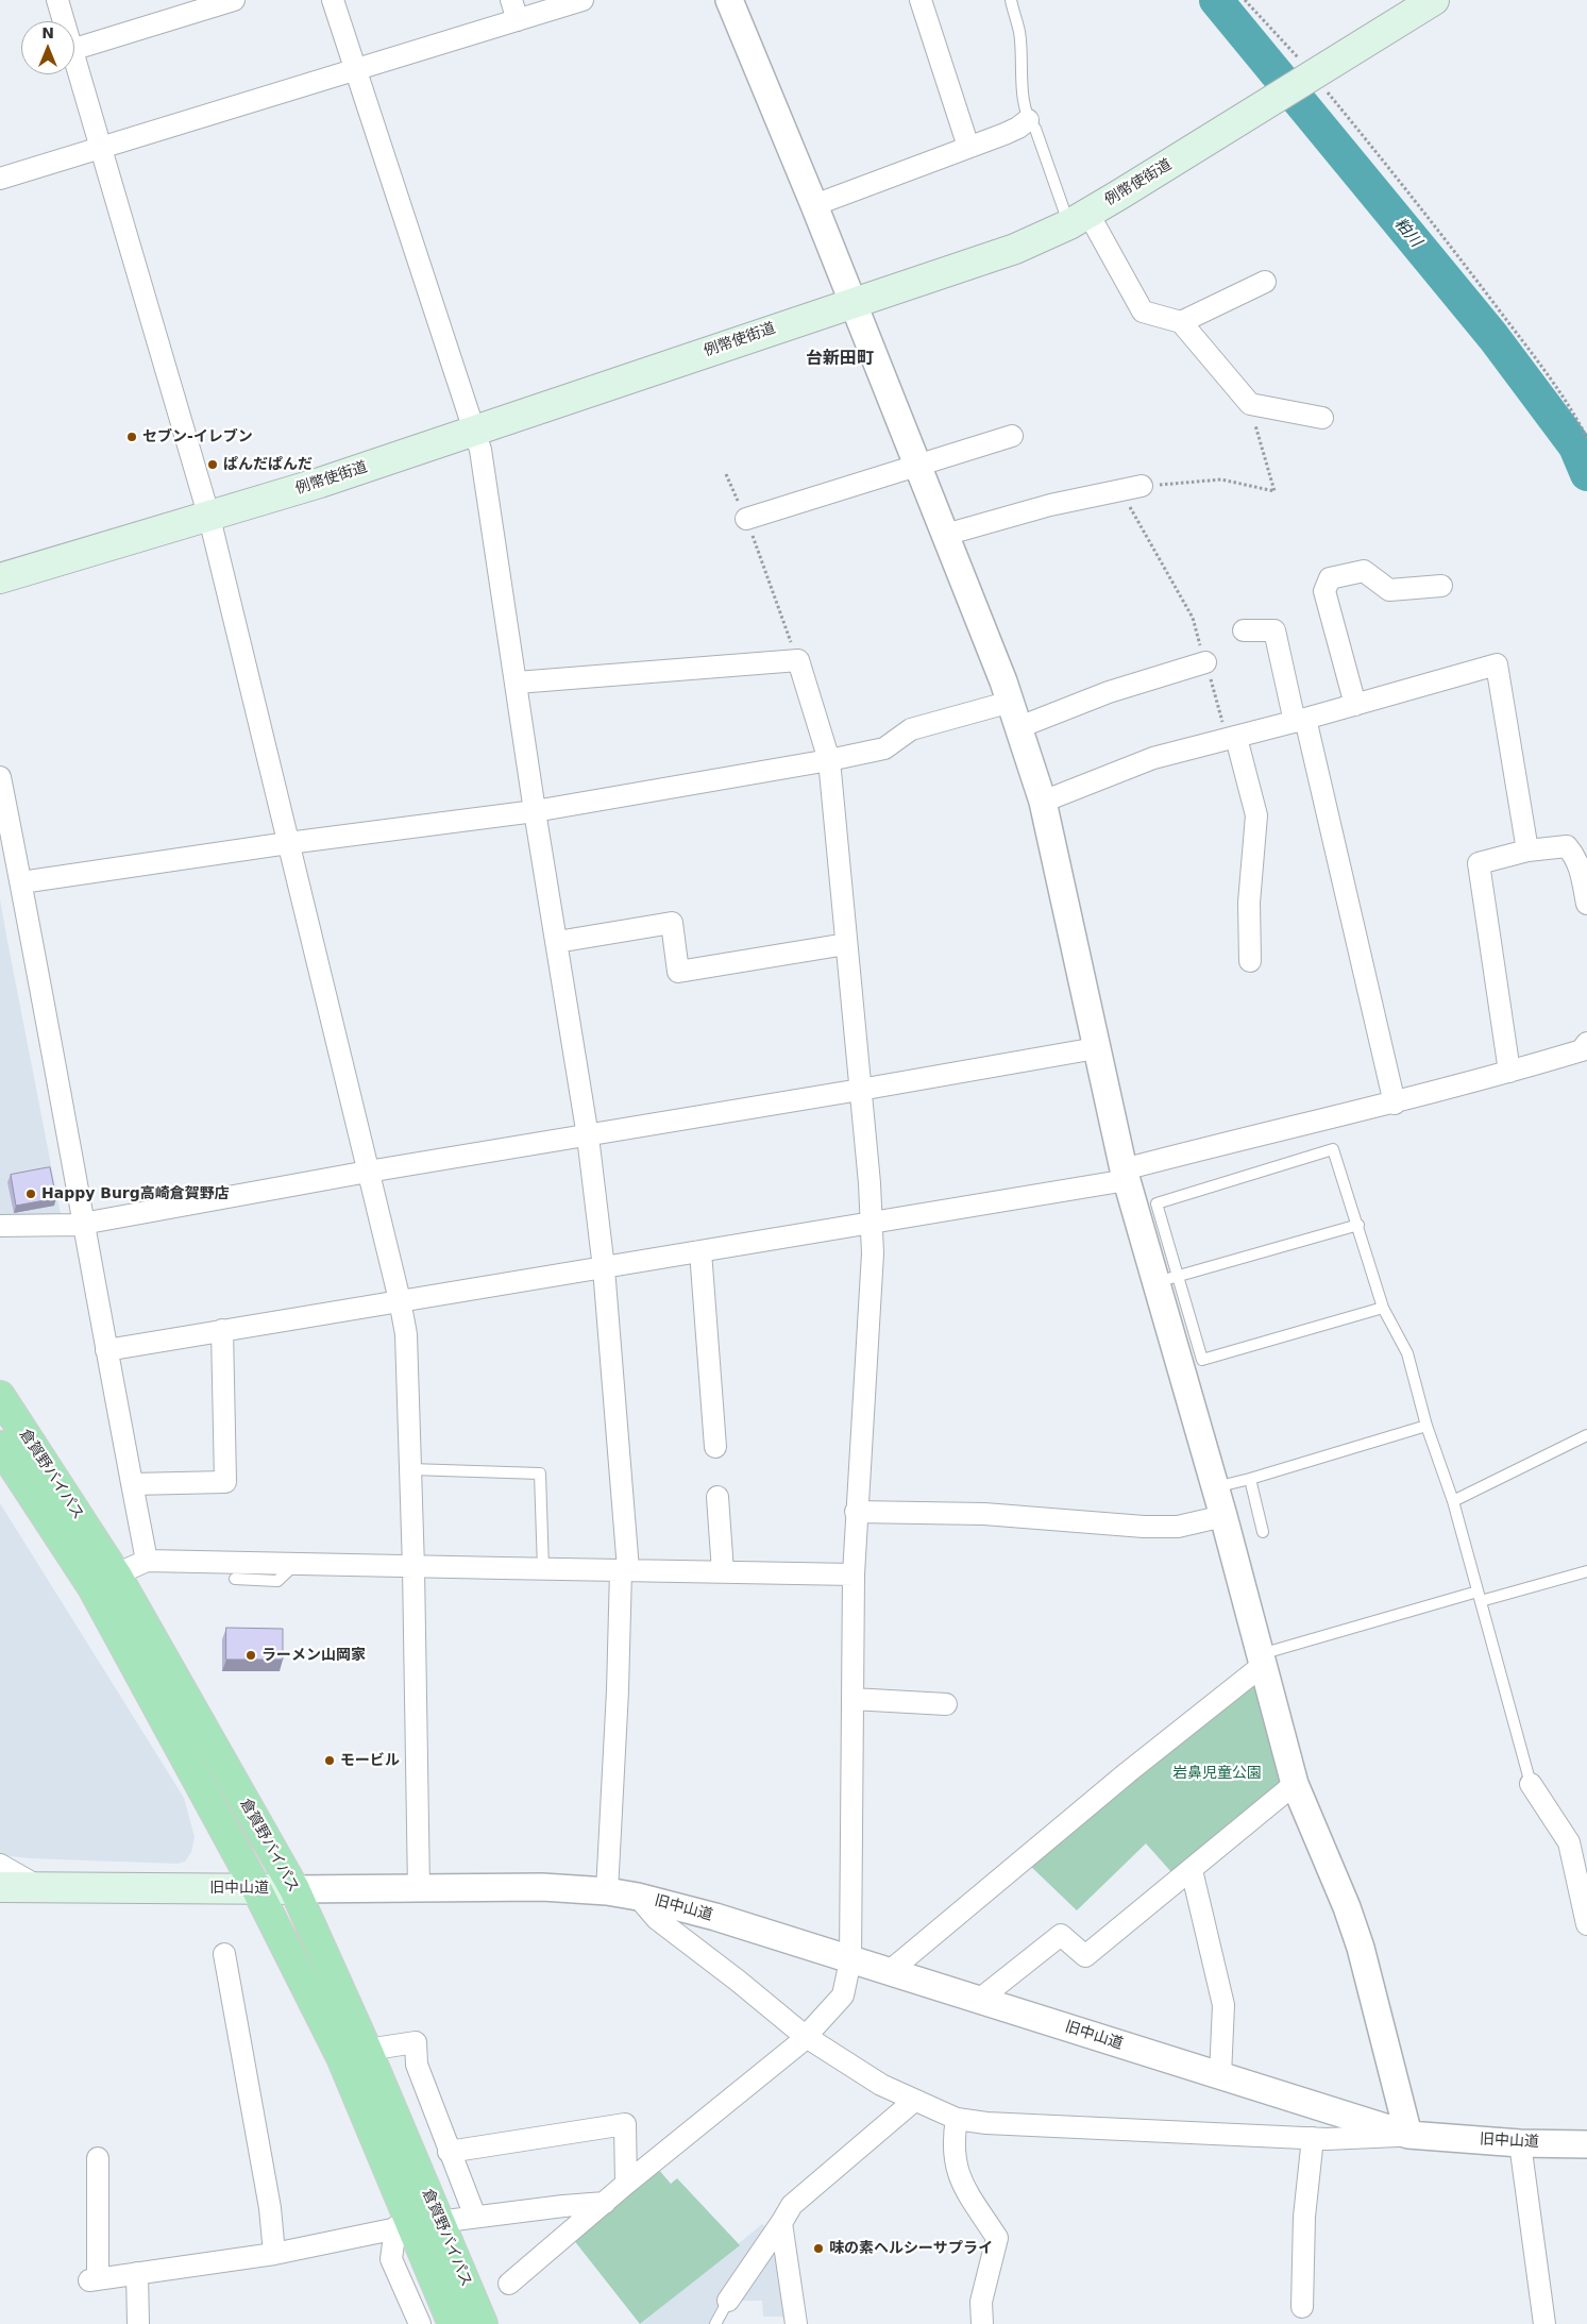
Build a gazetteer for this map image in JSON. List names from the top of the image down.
{
  "streets": {
    "highway": ["倉賀野バイパス"],
    "main road": ["例幣使街道", "旧中山道"]
  },
  "crossings": [
    ["倉賀野バイパス", "旧中山道"]
  ],
  "districts": ["台新田町"],
  "water": ["粕川"],
  "parks": ["岩鼻児童公園"],
  "places": [
    "セブン-イレブン",
    "ぱんだぱんだ",
    "Happy Burg高崎倉賀野店",
    "ラーメン山岡家",
    "モービル",
    "味の素ヘルシーサプライ"
  ],
  "north": "top"
}
